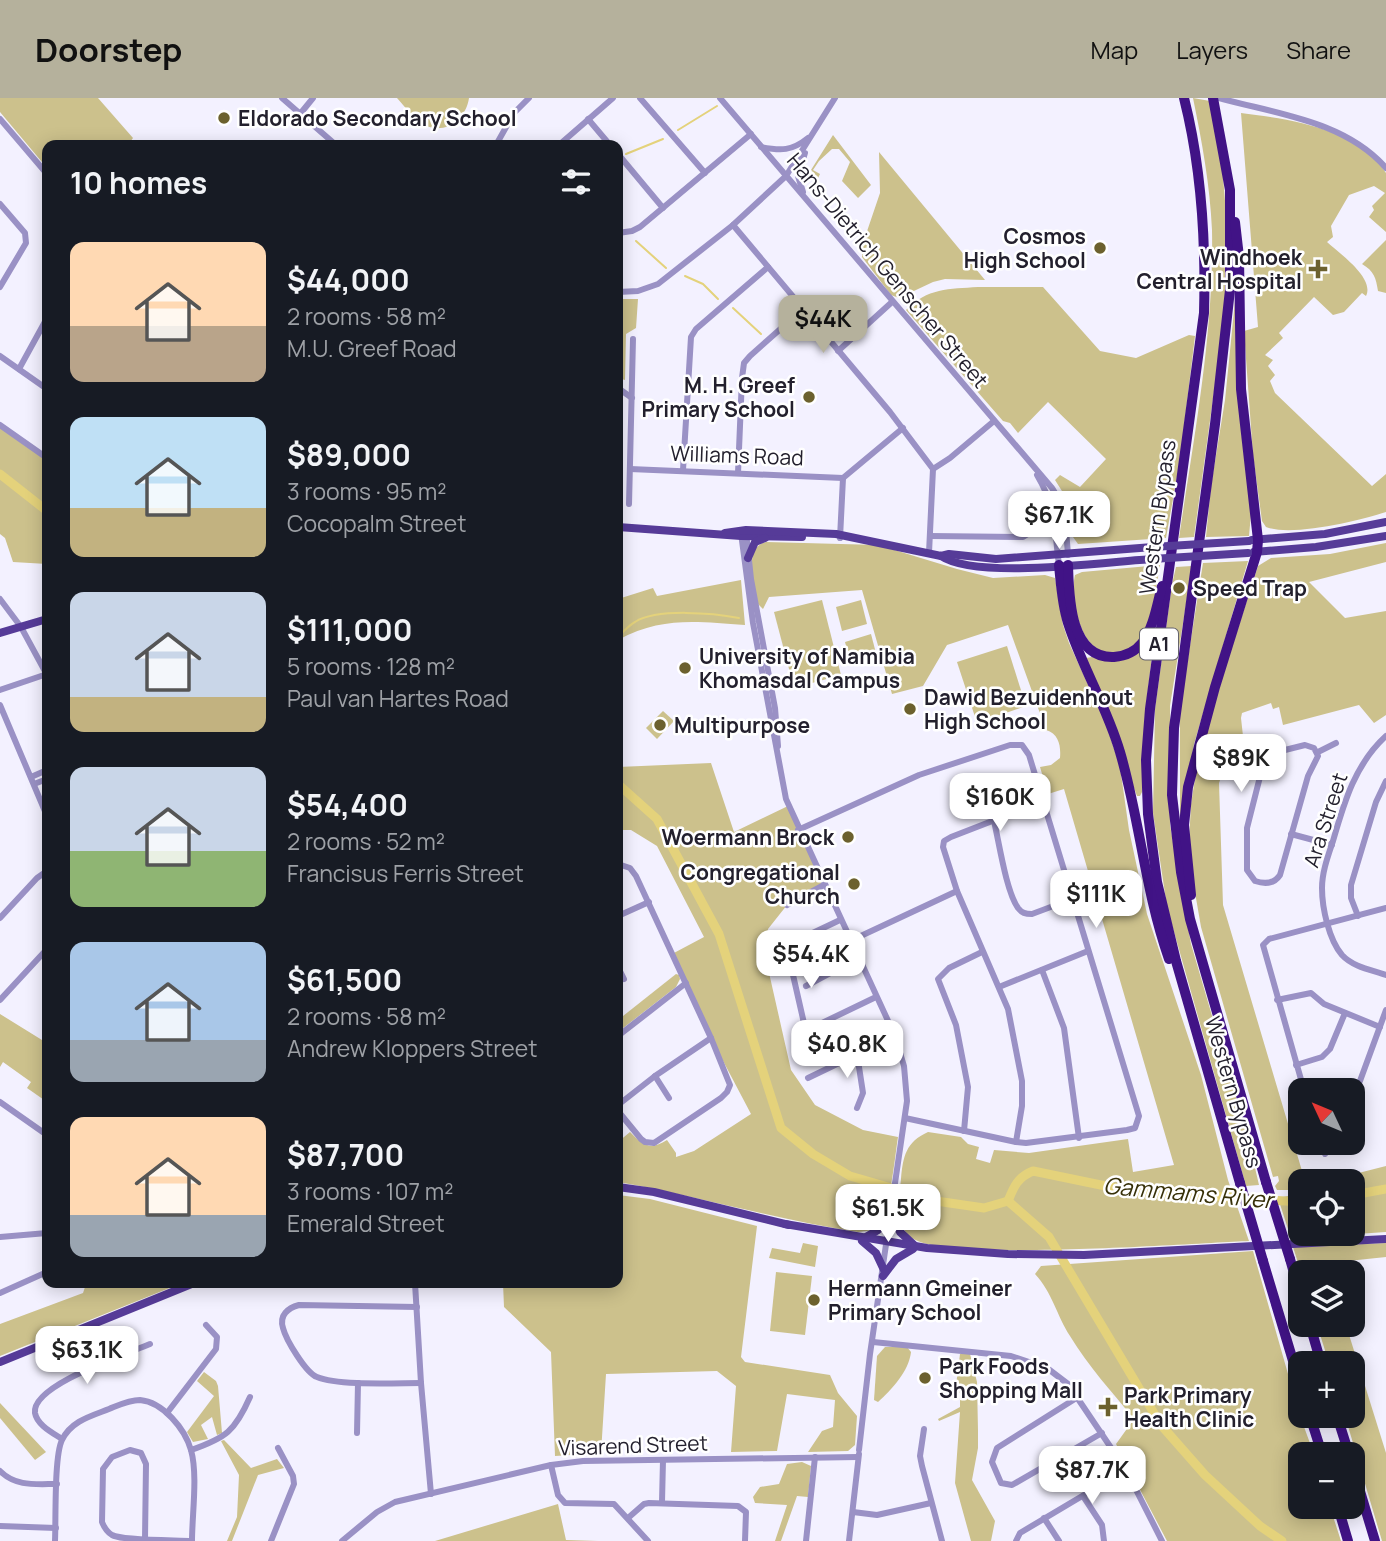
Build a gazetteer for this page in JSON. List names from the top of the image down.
{
  "streets": {
    "highway": ["Western Bypass", "A1"],
    "street": [
      "Hans-Dietrich Genscher Street",
      "Williams Road",
      "Ara Street",
      "Visarend Street"
    ]
  },
  "water": ["Gammams River"],
  "places": {
    "other": [
      "Eldorado Secondary School",
      "Cosmos High School",
      "M. H. Greef Primary School",
      "Speed Trap",
      "University of Namibia Khomasdal Campus",
      "Dawid Bezuidenhout High School",
      "Multipurpose",
      "Woermann Brock",
      "Congregational Church",
      "Hermann Gmeiner Primary School",
      "Park Foods Shopping Mall"
    ],
    "health": ["Windhoek Central Hospital", "Park Primary Health Clinic"]
  },
  "north": "top left",
  "page": {
    "header": "Doorstep",
    "nav": ["Map", "Layers", "Share"],
    "heading": "10 homes",
    "list": [
      {
        "name": "$44,000",
        "note": "2 rooms · 58 m² · M.U. Greef Road"
      },
      {
        "name": "$89,000",
        "note": "3 rooms · 95 m² · Cocopalm Street"
      },
      {
        "name": "$111,000",
        "note": "5 rooms · 128 m² · Paul van Hartes Road"
      },
      {
        "name": "$54,400",
        "note": "2 rooms · 52 m² · Francisus Ferris Street"
      },
      {
        "name": "$61,500",
        "note": "2 rooms · 58 m² · Andrew Kloppers Street"
      },
      {
        "name": "$87,700",
        "note": "3 rooms · 107 m² · Emerald Street"
      }
    ],
    "price": [
      "$44K",
      "$67.1K",
      "$89K",
      "$160K",
      "$111K",
      "$54.4K",
      "$40.8K",
      "$61.5K",
      "$63.1K",
      "$87.7K"
    ],
    "map_buttons": ["+", "−"]
  }
}
